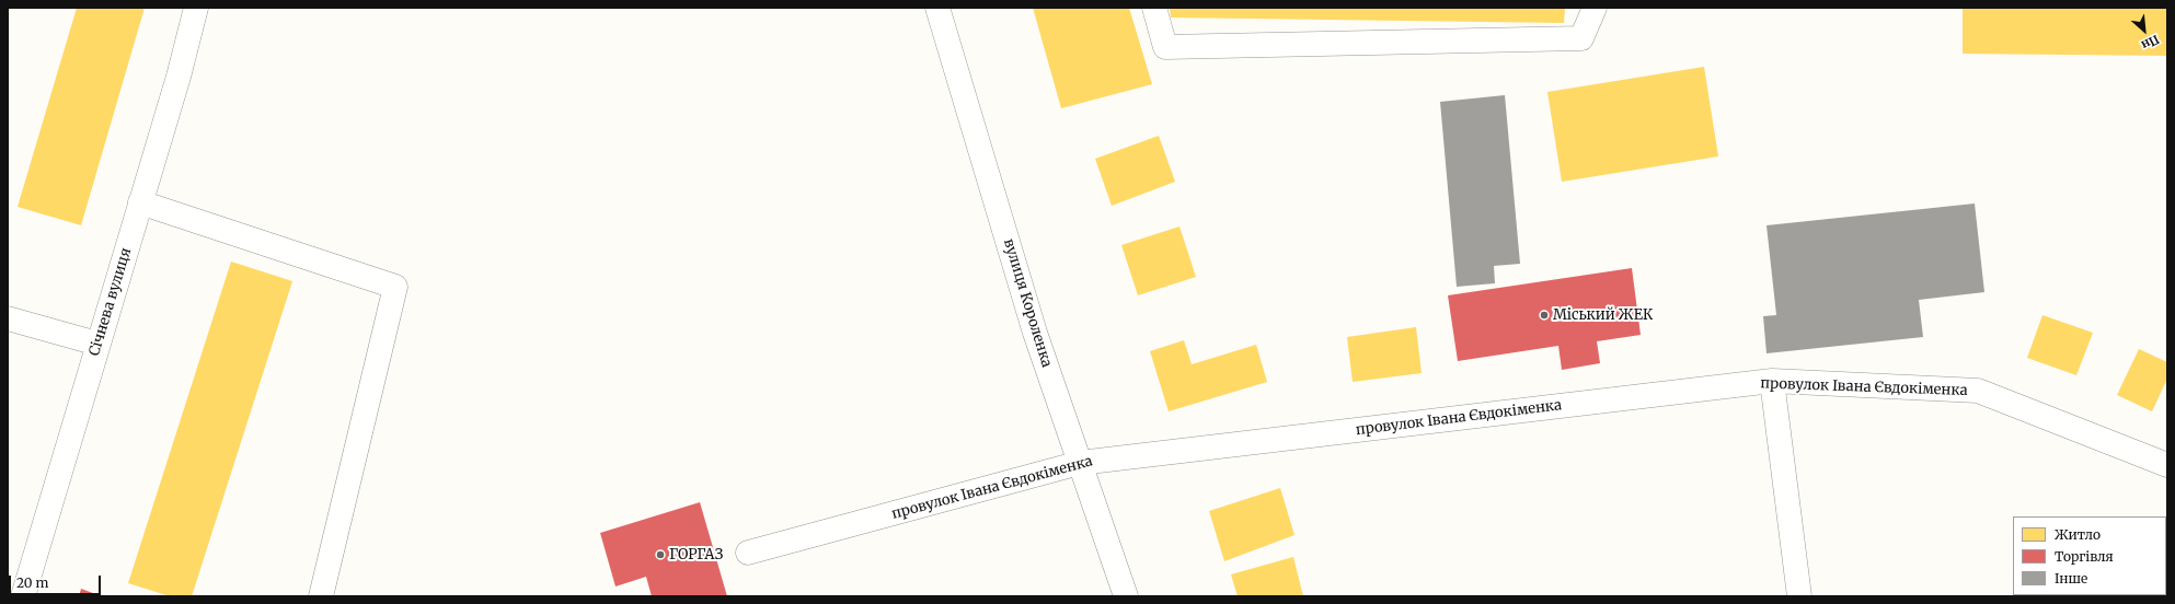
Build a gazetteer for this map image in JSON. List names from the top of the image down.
{
  "streets": {
    "street": ["Січнева вулиця", "вулиця Короленка", "провулок Івана Євдокіменка"]
  },
  "crossings": [
    ["вулиця Короленка", "провулок Івана Євдокіменка"]
  ],
  "places": ["Міський ЖЕК", "ГОРГАЗ"],
  "legend": ["Житло", "Торгівля", "Інше"],
  "scale_bar": "20 m",
  "north": "bottom right"
}
